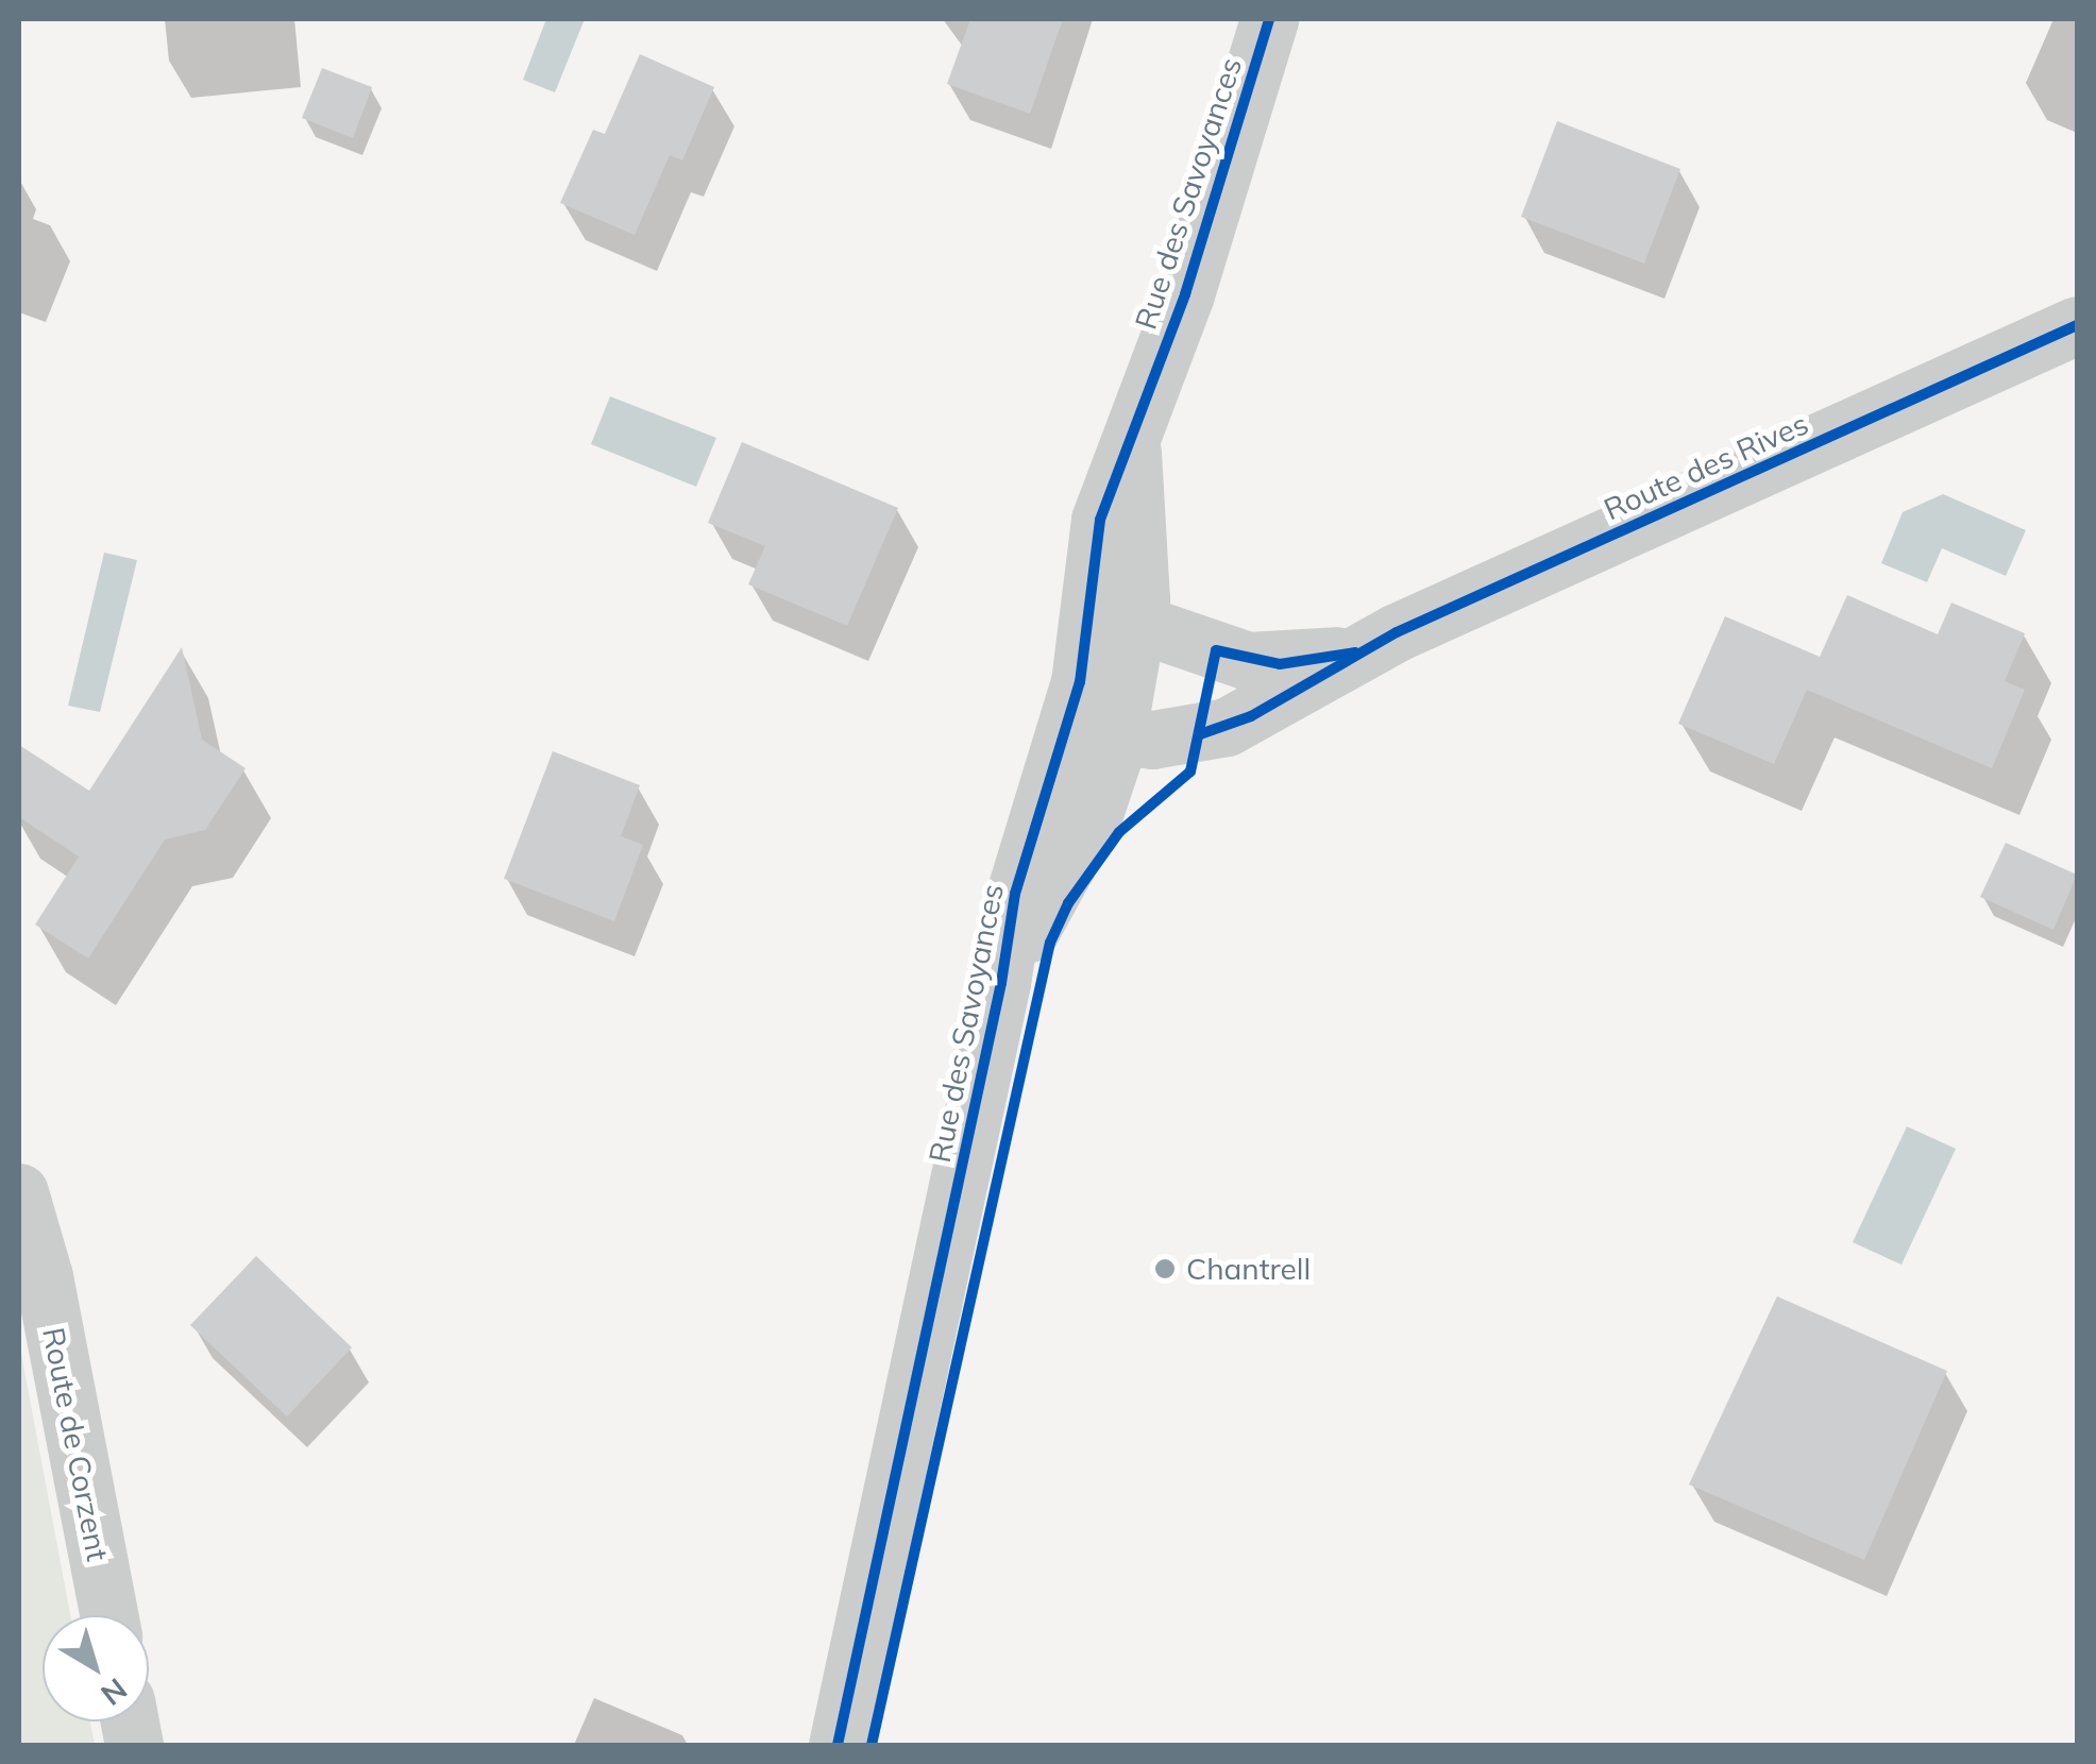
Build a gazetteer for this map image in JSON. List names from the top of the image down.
{
  "streets": {
    "street": ["Rue des Savoyances", "Route des Rives", "Route de Corzent"]
  },
  "crossings": [
    ["Rue des Savoyances", "Route des Rives"]
  ],
  "places": ["Chantrell"],
  "north": "bottom right"
}
